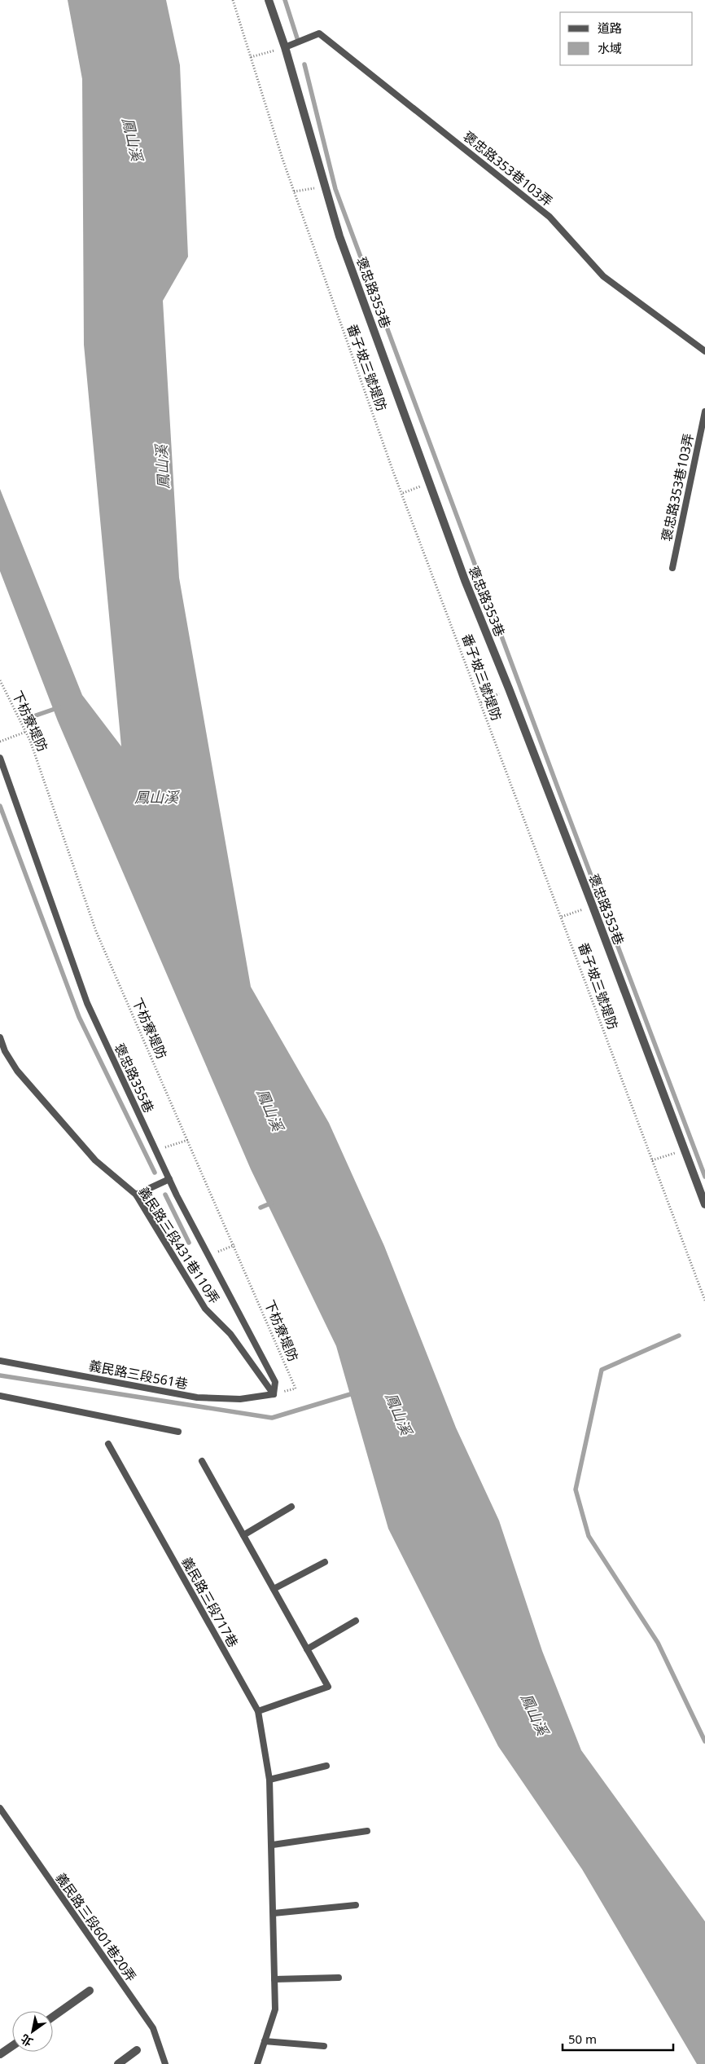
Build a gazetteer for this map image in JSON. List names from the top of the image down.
{
  "streets": {
    "street": ["褒忠路353巷"],
    "lane": [
      "褒忠路353巷103弄",
      "褒忠路355巷",
      "義民路三段431巷110弄",
      "義民路三段561巷",
      "義民路三段717巷",
      "義民路三段601巷20弄"
    ],
    "path": ["番子坡三號堤防", "下枋寮堤防"]
  },
  "crossings": [
    ["褒忠路353巷103弄", "褒忠路353巷"],
    ["下枋寮堤防", "褒忠路355巷"],
    ["下枋寮堤防", "義民路三段431巷110弄"],
    ["下枋寮堤防", "義民路三段561巷"],
    ["褒忠路355巷", "義民路三段431巷110弄"],
    ["褒忠路355巷", "義民路三段561巷"],
    ["義民路三段431巷110弄", "義民路三段561巷"]
  ],
  "water": ["鳳山溪"],
  "legend": ["道路", "水域"],
  "scale_bar": "50 m",
  "north": "bottom left"
}
